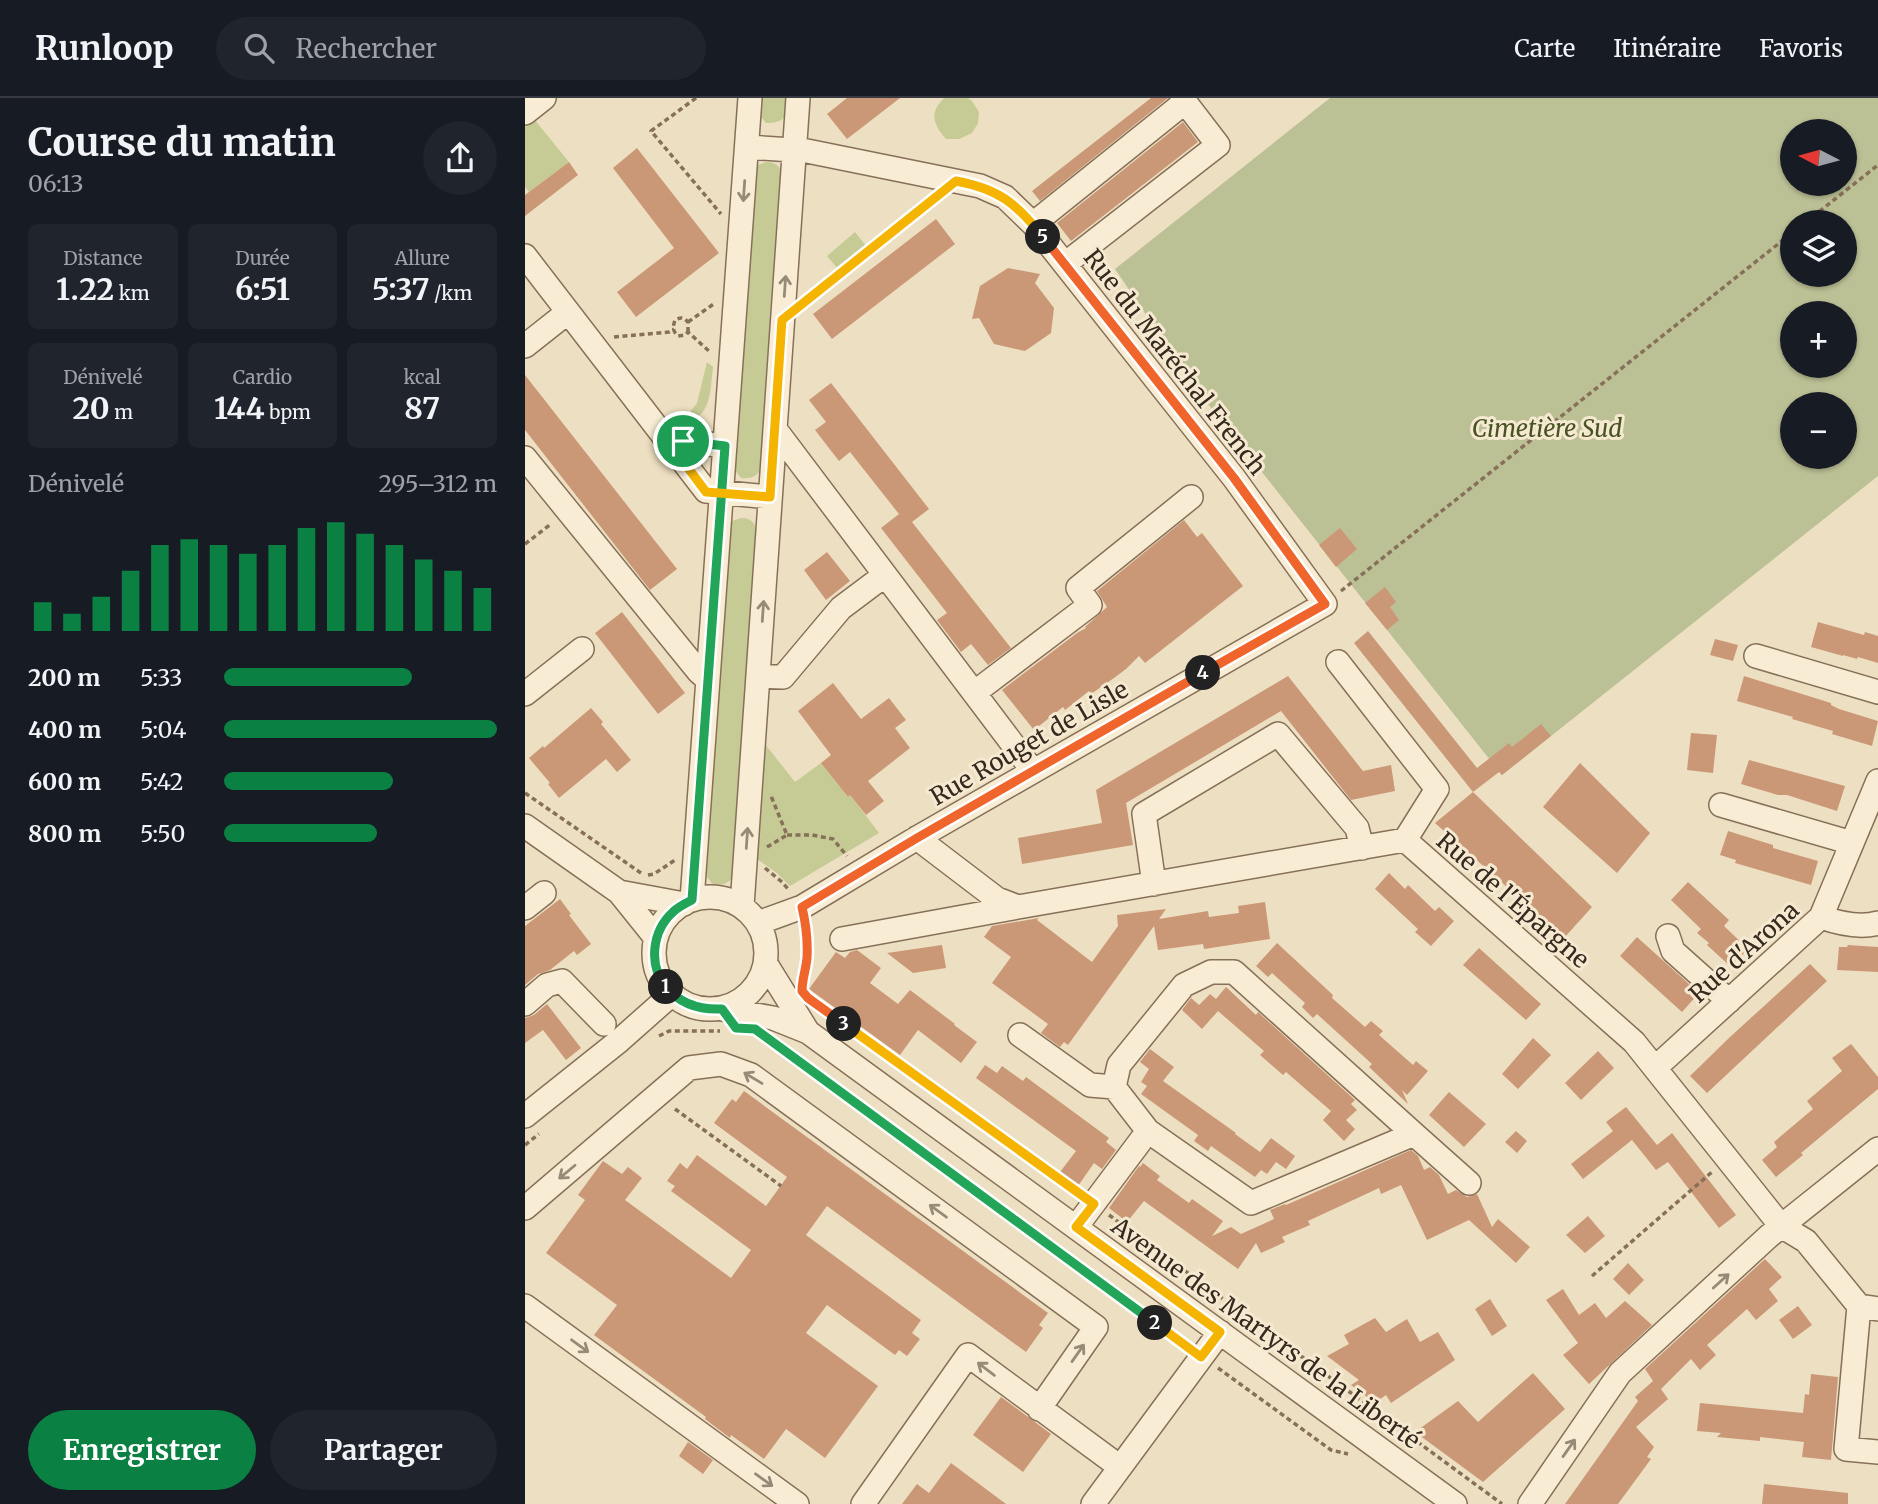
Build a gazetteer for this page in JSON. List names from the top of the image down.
{
  "streets": {
    "street": [
      "Rue du Maréchal French",
      "Rue Rouget de Lisle",
      "Rue de l'Épargne",
      "Rue d'Arona",
      "Avenue des Martyrs de la Liberté"
    ]
  },
  "crossings": [
    ["Rue du Maréchal French", "Rue Rouget de Lisle"],
    ["Rue Rouget de Lisle", "Avenue des Martyrs de la Liberté"],
    ["Rue de l'Épargne", "Rue d'Arona"]
  ],
  "parks": ["Cimetière Sud"],
  "north": "left",
  "page": {
    "header": "Runloop",
    "search": "Rechercher",
    "nav": ["Carte", "Itinéraire", "Favoris"],
    "heading": ["Course du matin", "06:13"],
    "map_buttons": ["+", "−"],
    "stats": [
      ["Distance", "1.22 km"],
      ["Durée", "6:51"],
      ["Allure", "5:37 /km"],
      ["Dénivelé", "20 m"],
      ["Cardio", "144 bpm"],
      ["kcal", "87"]
    ],
    "pins": [
      "5",
      "4",
      "1",
      "3",
      "2"
    ],
    "chart": ["Dénivelé", "295–312 m"],
    "list": [
      {
        "name": "200 m",
        "note": "5:33"
      },
      {
        "name": "400 m",
        "note": "5:04"
      },
      {
        "name": "600 m",
        "note": "5:42"
      },
      {
        "name": "800 m",
        "note": "5:50"
      }
    ],
    "buttons": ["Enregistrer", "Partager"]
  }
}
